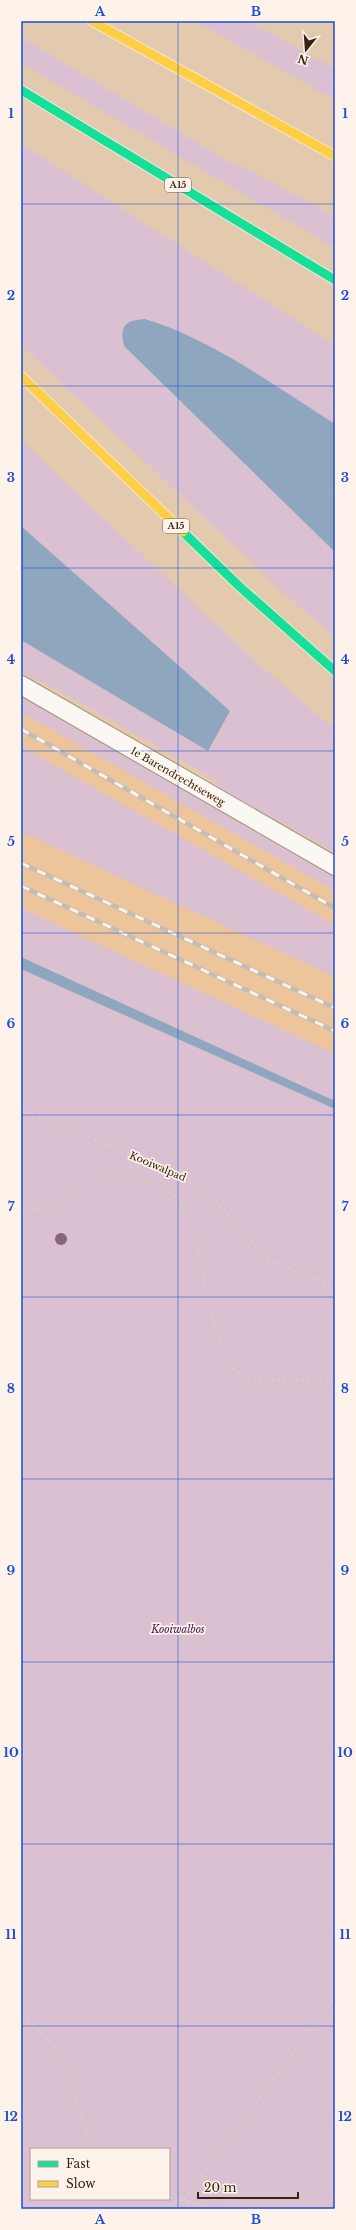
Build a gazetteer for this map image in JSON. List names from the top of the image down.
{
  "streets": {
    "highway": ["A15"],
    "lane": ["1e Barendrechtseweg"],
    "path": ["Kooiwalpad"]
  },
  "parks": ["Kooiwalbos"],
  "legend": ["Fast", "Slow"],
  "scale_bar": "20 m",
  "north": "bottom",
  "grid": {
    "columns": ["A", "B"],
    "rows": [
      "1",
      "2",
      "3",
      "4",
      "5",
      "6",
      "7",
      "8",
      "9",
      "10",
      "11",
      "12"
    ]
  }
}
